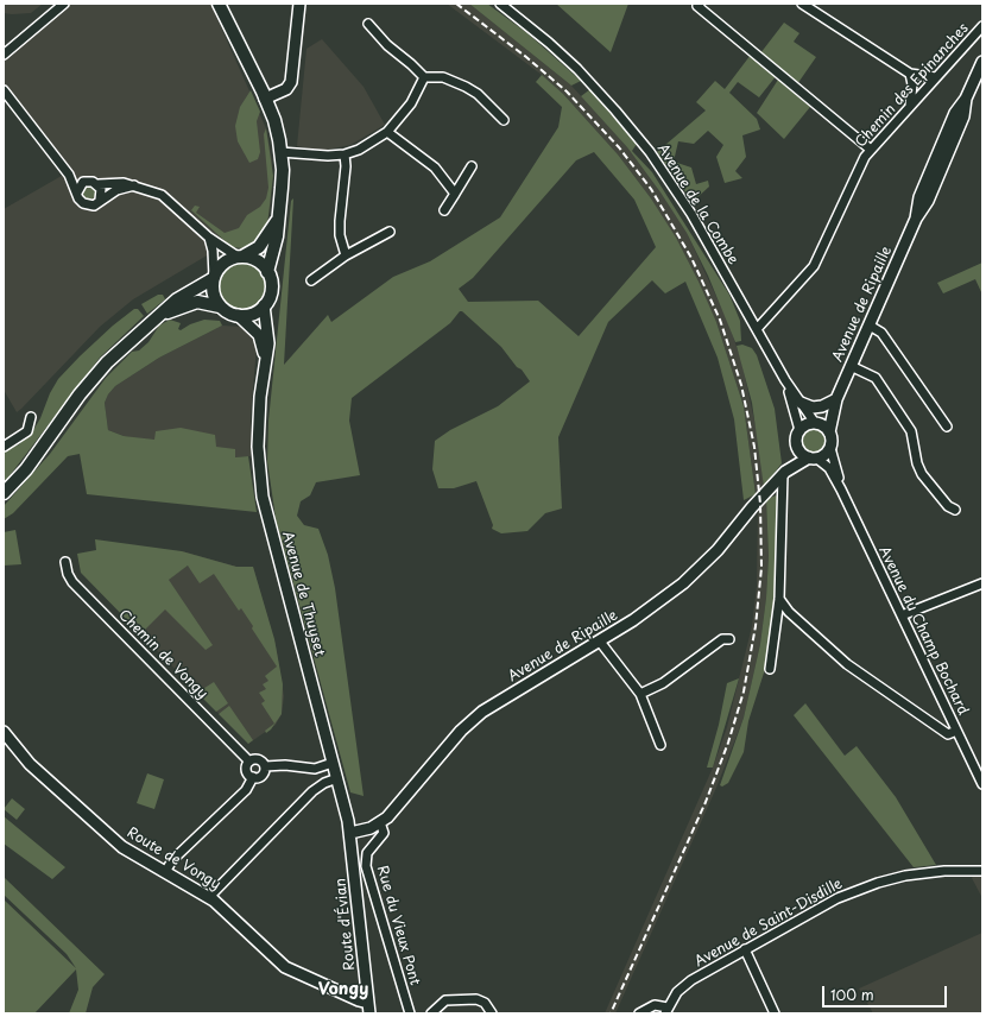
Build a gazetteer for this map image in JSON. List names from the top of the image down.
{
  "streets": {
    "street": [
      "Chemin des Epinanches",
      "Avenue de la Combe",
      "Avenue de Ripaille",
      "Avenue de Thuyset",
      "Avenue du Champ Bochard",
      "Chemin de Vongy",
      "Route de Vongy",
      "Avenue de Saint-Disdille",
      "Route d'Évian",
      "Rue du Vieux Pont"
    ]
  },
  "crossings": [
    ["Chemin des Epinanches", "Avenue de la Combe"],
    ["Avenue de la Combe", "Avenue de Ripaille"],
    ["Avenue de la Combe", "Avenue du Champ Bochard"],
    ["Avenue de Ripaille", "Avenue de Thuyset"],
    ["Avenue de Ripaille", "Avenue du Champ Bochard"],
    ["Avenue de Ripaille", "Route d'Évian"],
    ["Avenue de Ripaille", "Rue du Vieux Pont"],
    ["Avenue de Thuyset", "Route d'Évian"],
    ["Route de Vongy", "Route d'Évian"]
  ],
  "districts": ["Vongy"],
  "scale_bar": "100 m"
}
